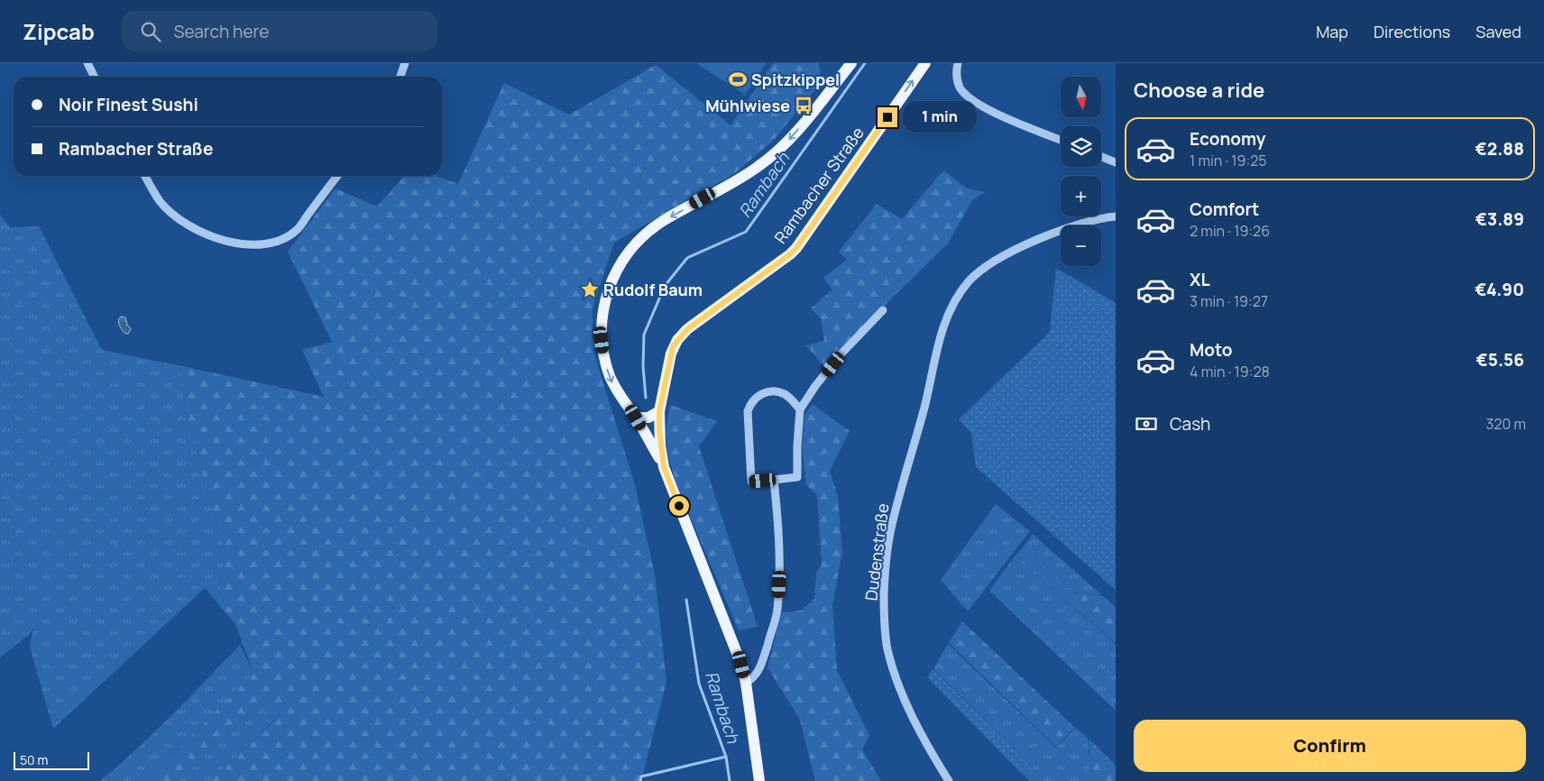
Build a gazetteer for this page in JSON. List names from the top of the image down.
{
  "streets": {
    "main road": ["Rambacher Straße"],
    "street": ["Dudenstraße"]
  },
  "one_way": ["Rambacher Straße"],
  "water": ["Rambach"],
  "places": {
    "sports": ["Spitzkippel"],
    "bus stop": ["Mühlwiese"],
    "place": ["Rudolf Baum"]
  },
  "scale_bar": "50 m",
  "north": "bottom",
  "page": {
    "header": "Zipcab",
    "search": "Search here",
    "nav": ["Map", "Directions", "Saved"],
    "heading": "Choose a ride",
    "map_buttons": ["+", "−"],
    "banner": ["Noir Finest Sushi", "Rambacher Straße"],
    "bubble": "1 min",
    "list": [
      {
        "name": "Economy",
        "note": "1 min · 19:25",
        "value": "€2.88"
      },
      {
        "name": "Comfort",
        "note": "2 min · 19:26",
        "value": "€3.89"
      },
      {
        "name": "XL",
        "note": "3 min · 19:27",
        "value": "€4.90"
      },
      {
        "name": "Moto",
        "note": "4 min · 19:28",
        "value": "€5.56"
      }
    ],
    "pay": ["Cash", "320 m"],
    "buttons": "Confirm",
    "scale": "50 m"
  }
}
